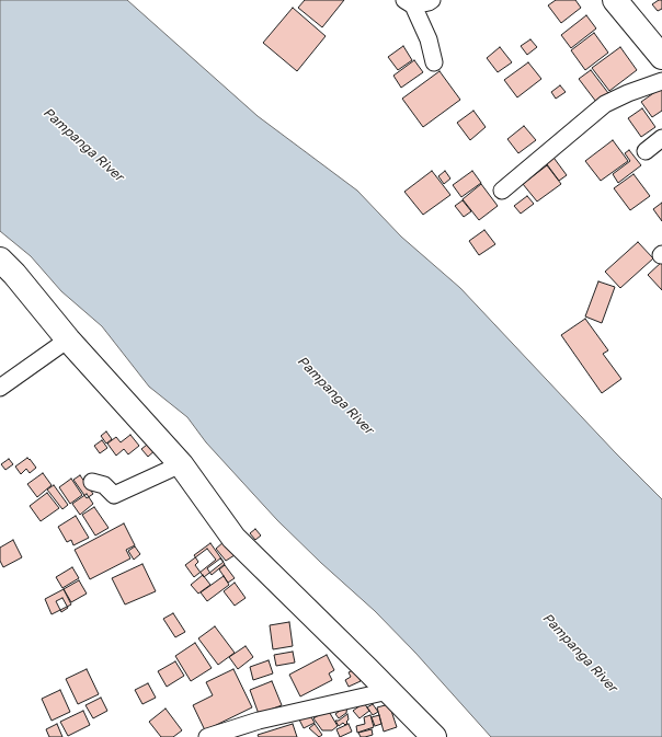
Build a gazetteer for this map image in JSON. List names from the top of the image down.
{
  "water": ["Pampanga River"]
}
